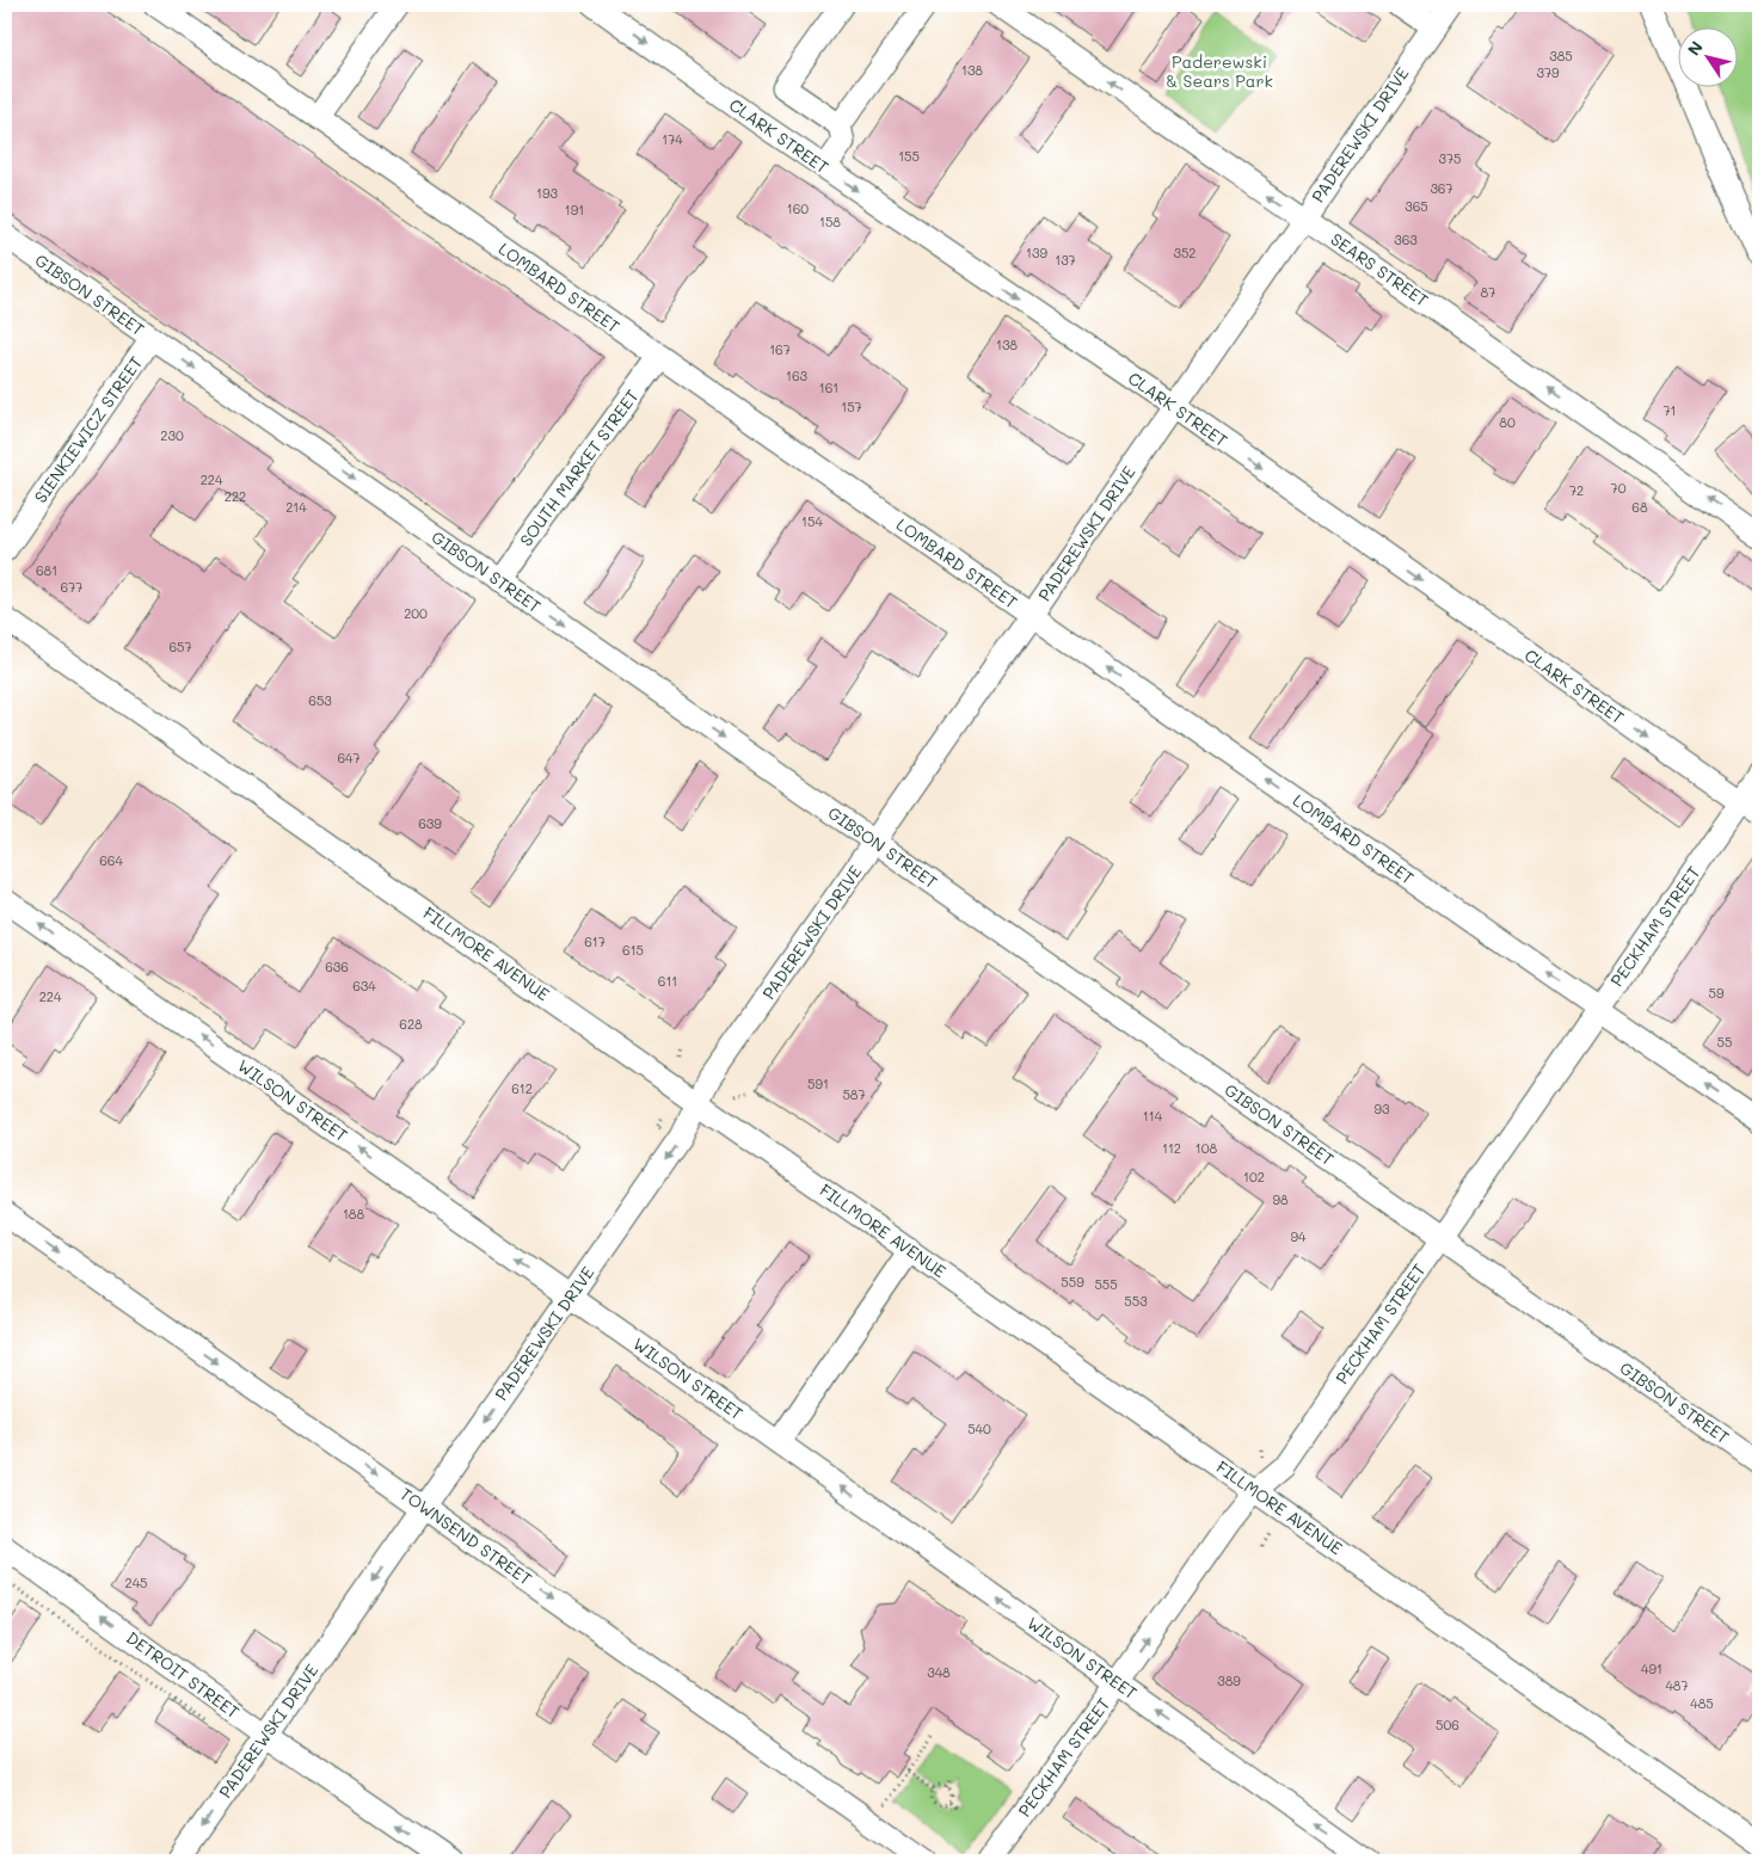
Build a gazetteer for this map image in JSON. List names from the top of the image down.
{
  "streets": {
    "street": [
      "PADEREWSKI DRIVE",
      "CLARK STREET",
      "SEARS STREET",
      "LOMBARD STREET",
      "GIBSON STREET",
      "SIENKIEWICZ STREET",
      "SOUTH MARKET STREET",
      "PECKHAM STREET",
      "FILLMORE AVENUE",
      "WILSON STREET",
      "TOWNSEND STREET",
      "DETROIT STREET"
    ]
  },
  "crossings": [
    ["PADEREWSKI DRIVE", "CLARK STREET"],
    ["PADEREWSKI DRIVE", "SEARS STREET"],
    ["PADEREWSKI DRIVE", "LOMBARD STREET"],
    ["PADEREWSKI DRIVE", "GIBSON STREET"],
    ["PADEREWSKI DRIVE", "FILLMORE AVENUE"],
    ["PADEREWSKI DRIVE", "WILSON STREET"],
    ["PADEREWSKI DRIVE", "TOWNSEND STREET"],
    ["PADEREWSKI DRIVE", "DETROIT STREET"],
    ["CLARK STREET", "PECKHAM STREET"],
    ["LOMBARD STREET", "SOUTH MARKET STREET"],
    ["LOMBARD STREET", "PECKHAM STREET"],
    ["GIBSON STREET", "SIENKIEWICZ STREET"],
    ["GIBSON STREET", "SOUTH MARKET STREET"],
    ["GIBSON STREET", "PECKHAM STREET"],
    ["PECKHAM STREET", "FILLMORE AVENUE"],
    ["PECKHAM STREET", "WILSON STREET"]
  ],
  "one_way": [
    "PADEREWSKI DRIVE",
    "CLARK STREET",
    "SEARS STREET",
    "LOMBARD STREET",
    "GIBSON STREET",
    "WILSON STREET",
    "TOWNSEND STREET",
    "DETROIT STREET"
  ],
  "parks": ["Paderewski & Sears Park"],
  "house_numbers": [
    "385",
    "138",
    "379",
    "174",
    "155",
    "375",
    "367",
    "193",
    "365",
    "160",
    "191",
    "158",
    "363",
    "139",
    "352",
    "137",
    "87",
    "138",
    "167",
    "163",
    "161",
    "157",
    "71",
    "80",
    "230",
    "224",
    "70",
    "72",
    "222",
    "214",
    "68",
    "154",
    "681",
    "677",
    "200",
    "657",
    "653",
    "647",
    "639",
    "664",
    "617",
    "615",
    "636",
    "611",
    "634",
    "59",
    "224",
    "628",
    "55",
    "591",
    "612",
    "587",
    "93",
    "114",
    "112",
    "108",
    "102",
    "98",
    "188",
    "94",
    "559",
    "555",
    "553",
    "540",
    "245",
    "491",
    "348",
    "389",
    "487",
    "485",
    "506"
  ],
  "north": "top left"
}
